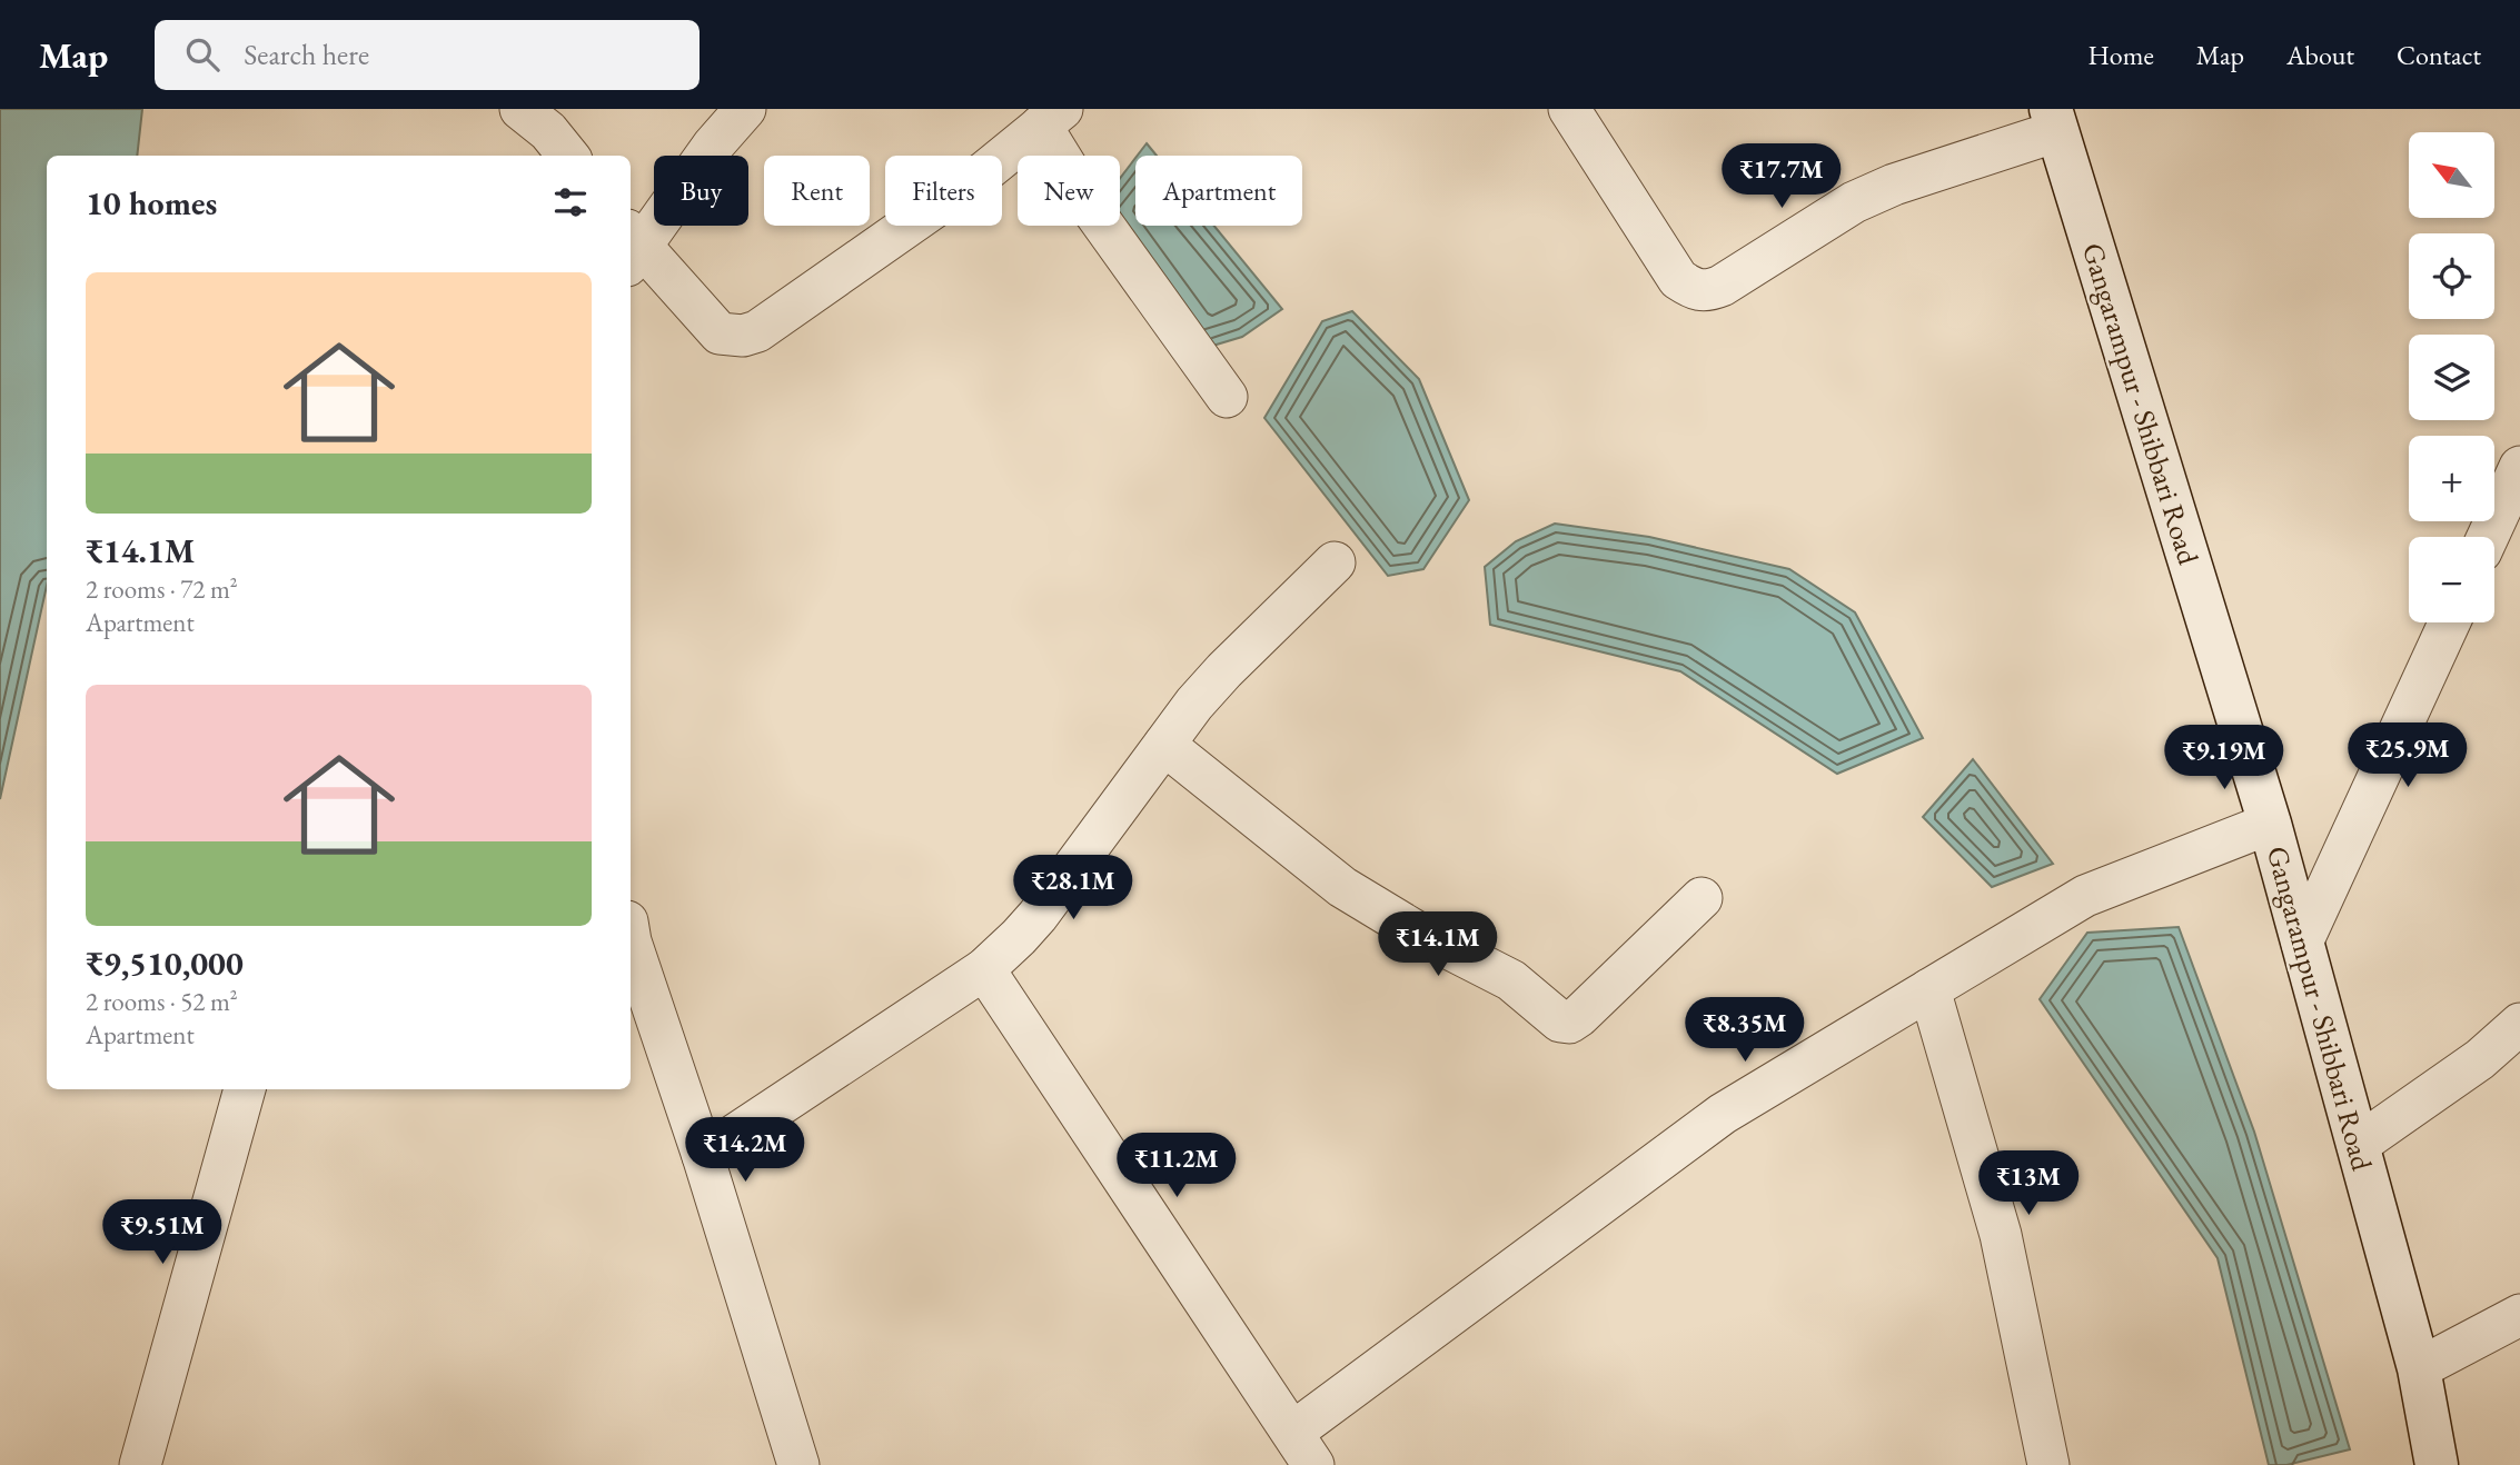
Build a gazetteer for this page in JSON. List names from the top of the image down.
{
  "streets": {
    "main road": ["Gangarampur - Shibbari Road"]
  },
  "north": "top left",
  "page": {
    "header": "Map",
    "search": "Search here",
    "nav": [
      "Home",
      "Map",
      "About",
      "Contact"
    ],
    "map_buttons": ["+", "−"],
    "price": [
      "₹17.7M",
      "₹25.9M",
      "₹9.19M",
      "₹28.1M",
      "₹14.1M",
      "₹8.35M",
      "₹14.2M",
      "₹11.2M",
      "₹13M",
      "₹9.51M"
    ],
    "chip": [
      "Buy",
      "Rent",
      "Filters",
      "New",
      "Apartment"
    ],
    "heading": "10 homes",
    "list": [
      {
        "name": "₹14.1M",
        "note": "2 rooms · 72 m² · Apartment"
      },
      {
        "name": "₹9,510,000",
        "note": "2 rooms · 52 m² · Apartment"
      }
    ]
  }
}
